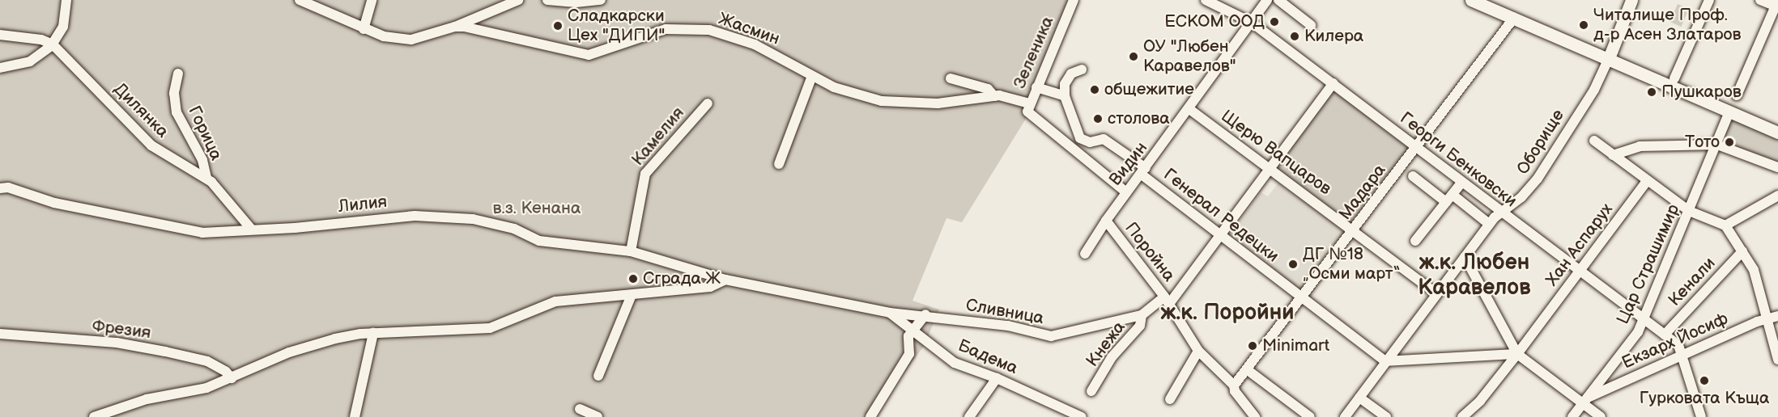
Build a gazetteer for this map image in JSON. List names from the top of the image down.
{
  "streets": {
    "street": [
      "Жасмин",
      "Зеленика",
      "Дилянка",
      "Горица",
      "Камелия",
      "Оборище",
      "Щерю Вапцаров",
      "Георги Бенковски",
      "Видин",
      "Мадара",
      "Лилия",
      "Генерал Редецки",
      "Хан Аспарух",
      "Поройна",
      "Цар Страшимир",
      "Кенали",
      "Сливница",
      "Фрезия",
      "Екзарх Йосиф",
      "Кнежа",
      "Бадема"
    ]
  },
  "crossings": [
    ["Жасмин", "Зеленика"],
    ["Зеленика", "Видин"],
    ["Дилянка", "Горица"],
    ["Дилянка", "Лилия"],
    ["Камелия", "Лилия"],
    ["Оборище", "Щерю Вапцаров"],
    ["Оборище", "Георги Бенковски"],
    ["Оборище", "Генерал Редецки"],
    ["Щерю Вапцаров", "Видин"],
    ["Щерю Вапцаров", "Мадара"],
    ["Щерю Вапцаров", "Сливница"],
    ["Георги Бенковски", "Видин"],
    ["Георги Бенковски", "Мадара"],
    ["Георги Бенковски", "Хан Аспарух"],
    ["Георги Бенковски", "Цар Страшимир"],
    ["Георги Бенковски", "Кенали"],
    ["Георги Бенковски", "Сливница"],
    ["Георги Бенковски", "Екзарх Йосиф"],
    ["Видин", "Генерал Редецки"],
    ["Видин", "Поройна"],
    ["Мадара", "Генерал Редецки"],
    ["Мадара", "Поройна"],
    ["Лилия", "Сливница"],
    ["Лилия", "Бадема"],
    ["Генерал Редецки", "Сливница"],
    ["Поройна", "Сливница"],
    ["Цар Страшимир", "Екзарх Йосиф"],
    ["Сливница", "Кнежа"],
    ["Сливница", "Бадема"]
  ],
  "districts": ["ж.к. Любен Каравелов", "ж.к. Поройни"],
  "parks": ["в.з. Кенана"],
  "places": [
    "ЕСКОМ ООД",
    "Читалище Проф. д-р Асен Златаров",
    "Сладкарски Цех \"ДИПИ\"",
    "Килера",
    "ОУ \"Любен Каравелов\"",
    "общежитие",
    "Пушкаров",
    "столова",
    "Тото",
    "ДГ №18 „Осми март“",
    "Сграда Ж",
    "Minimart",
    "Гурковата Къща"
  ]
}
